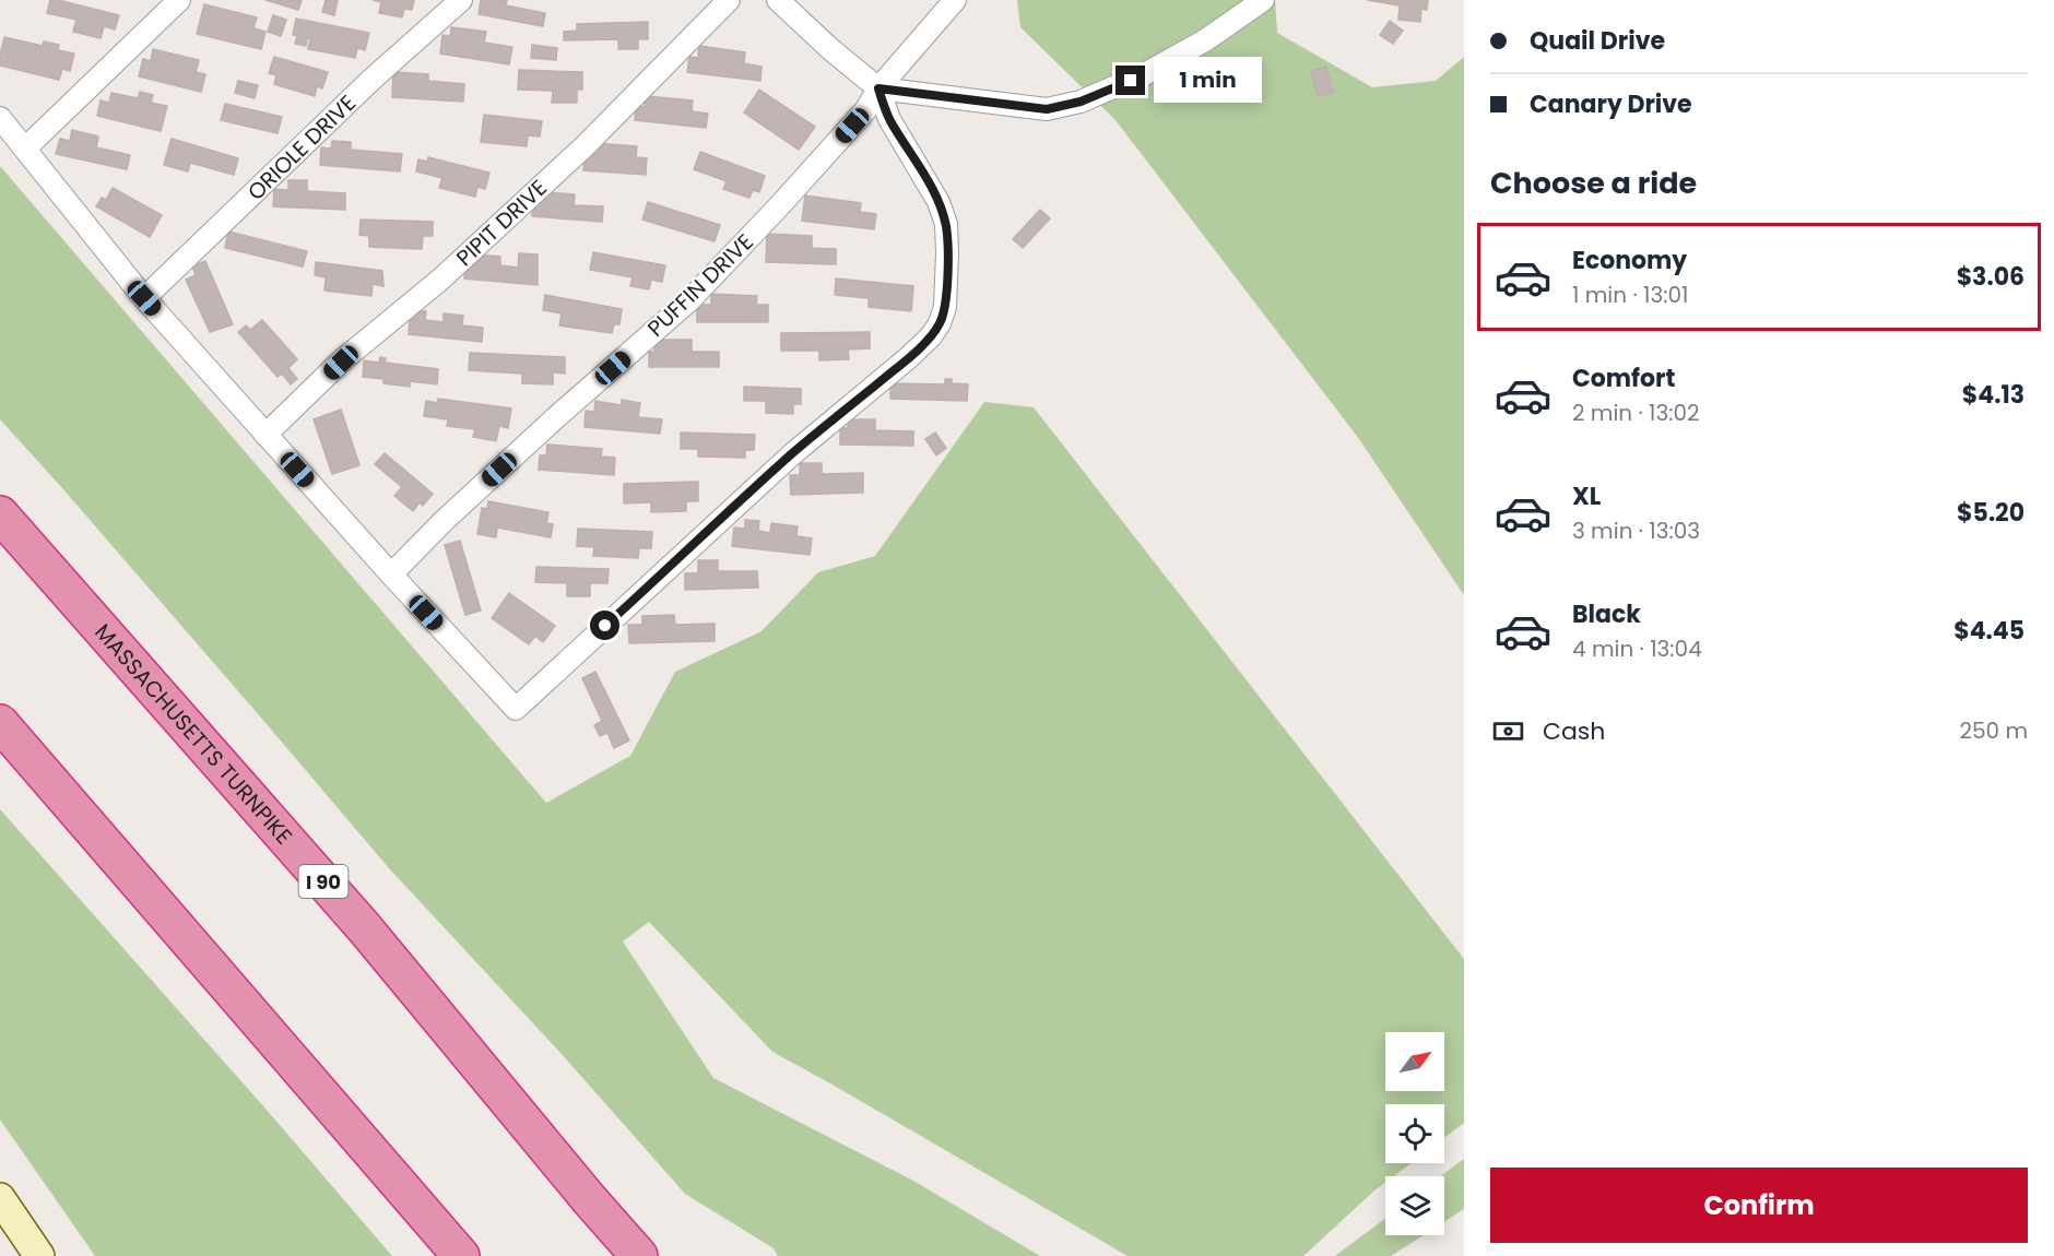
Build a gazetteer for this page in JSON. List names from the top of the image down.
{
  "streets": {
    "highway": ["MASSACHUSETTS TURNPIKE", "I 90"],
    "street": ["ORIOLE DRIVE", "PIPIT DRIVE", "PUFFIN DRIVE"]
  },
  "north": "top right",
  "page": {
    "banner": ["Quail Drive", "Canary Drive"],
    "bubble": "1 min",
    "heading": "Choose a ride",
    "list": [
      {
        "name": "Economy",
        "note": "1 min · 13:01",
        "value": "$3.06"
      },
      {
        "name": "Comfort",
        "note": "2 min · 13:02",
        "value": "$4.13"
      },
      {
        "name": "XL",
        "note": "3 min · 13:03",
        "value": "$5.20"
      },
      {
        "name": "Black",
        "note": "4 min · 13:04",
        "value": "$4.45"
      }
    ],
    "pay": ["Cash", "250 m"],
    "buttons": "Confirm"
  }
}
